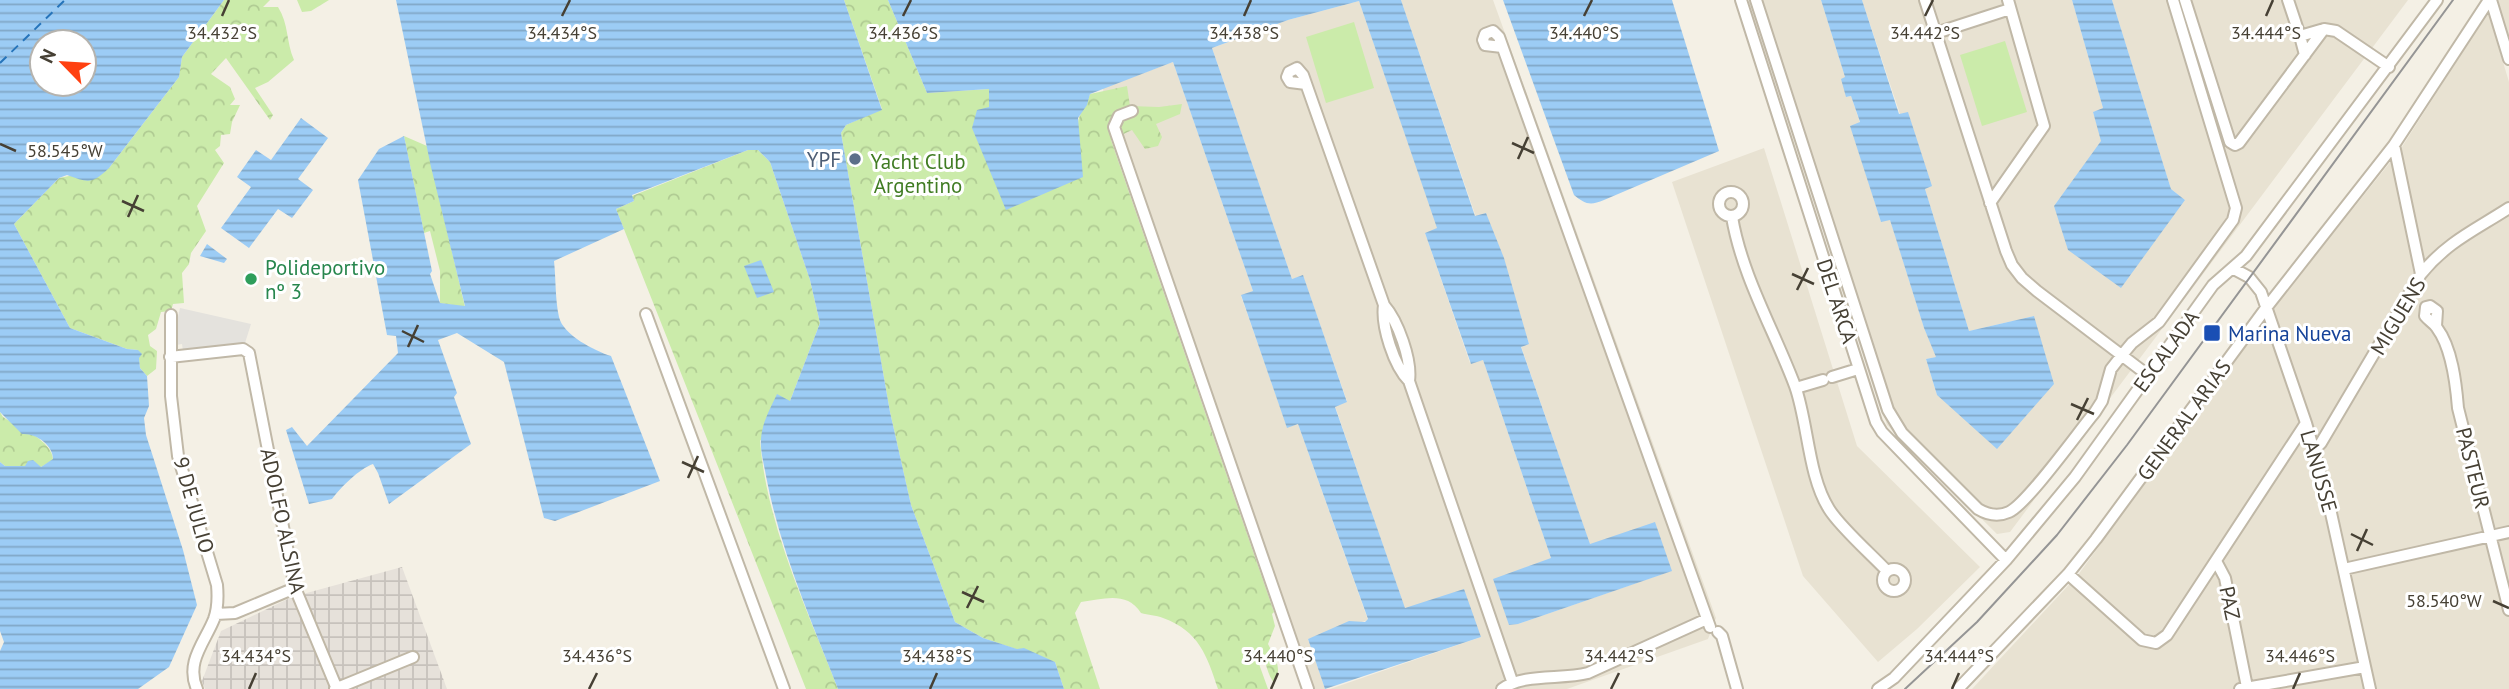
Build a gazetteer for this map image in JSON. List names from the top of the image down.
{
  "streets": {
    "street": [
      "DEL ARCA",
      "MIGUENS",
      "ESCALADA",
      "GENERAL ARIAS",
      "PASTEUR",
      "LANUSSE",
      "9 DE JULIO",
      "ADOLFO ALSINA",
      "PAZ"
    ]
  },
  "crossings": [
    ["DEL ARCA", "ESCALADA"],
    ["MIGUENS", "LANUSSE"],
    ["ESCALADA", "LANUSSE"],
    ["GENERAL ARIAS", "LANUSSE"],
    ["9 DE JULIO", "ADOLFO ALSINA"]
  ],
  "parks": ["Yacht Club Argentino"],
  "places": {
    "other": ["YPF", "Polideportivo nº 3"],
    "transit": ["Marina Nueva"]
  },
  "north": "top left",
  "coordinates": [
    "34.432°S",
    "34.434°S",
    "34.436°S",
    "34.438°S",
    "34.440°S",
    "34.442°S",
    "34.444°S",
    "58.545°W",
    "58.540°W",
    "34.446°S"
  ]
}
